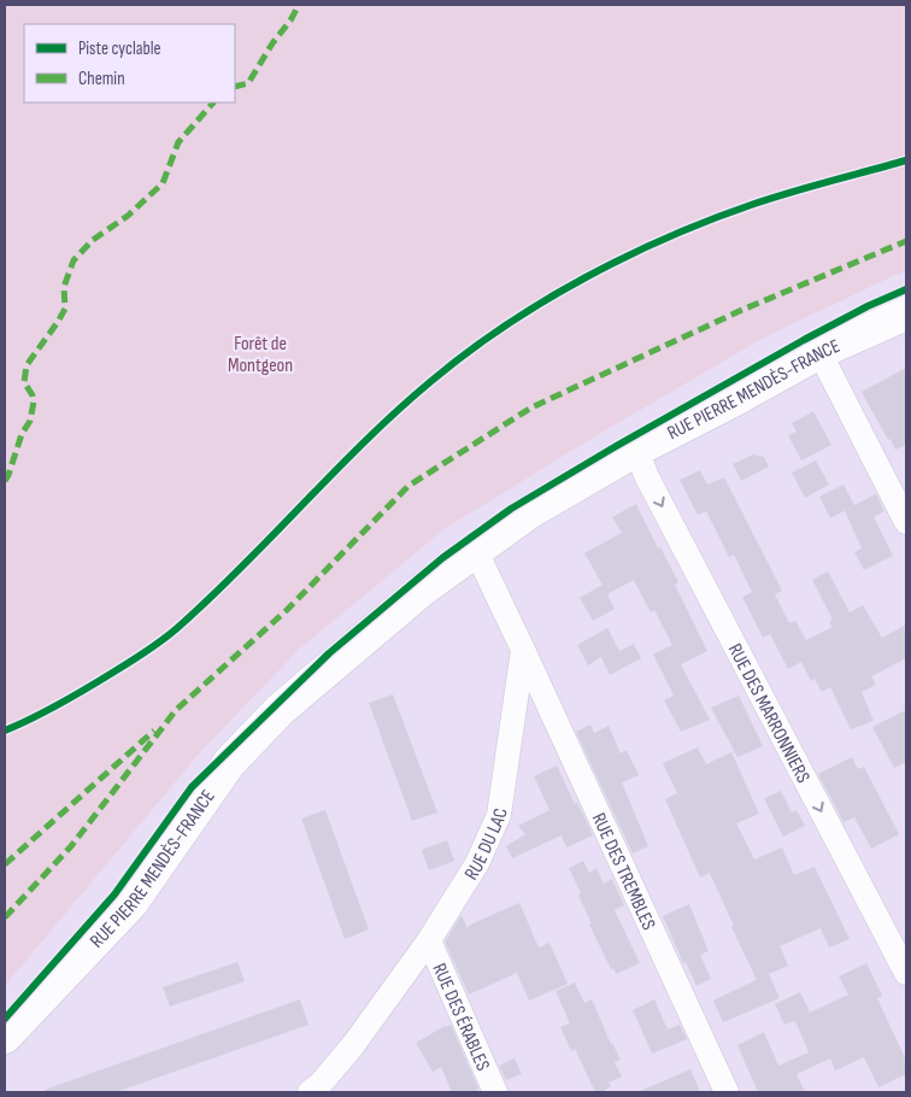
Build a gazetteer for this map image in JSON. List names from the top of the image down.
{
  "streets": {
    "main road": ["RUE PIERRE MENDÈS-FRANCE"],
    "street": [
      "RUE DES MARRONNIERS",
      "RUE DU LAC",
      "RUE DES TREMBLES",
      "RUE DES ÉRABLES"
    ]
  },
  "crossings": [
    ["RUE PIERRE MENDÈS-FRANCE", "RUE DES MARRONNIERS"],
    ["RUE DU LAC", "RUE DES TREMBLES"],
    ["RUE DU LAC", "RUE DES ÉRABLES"]
  ],
  "parks": ["Forêt de Montgeon"],
  "legend": ["Piste cyclable", "Chemin"]
}
